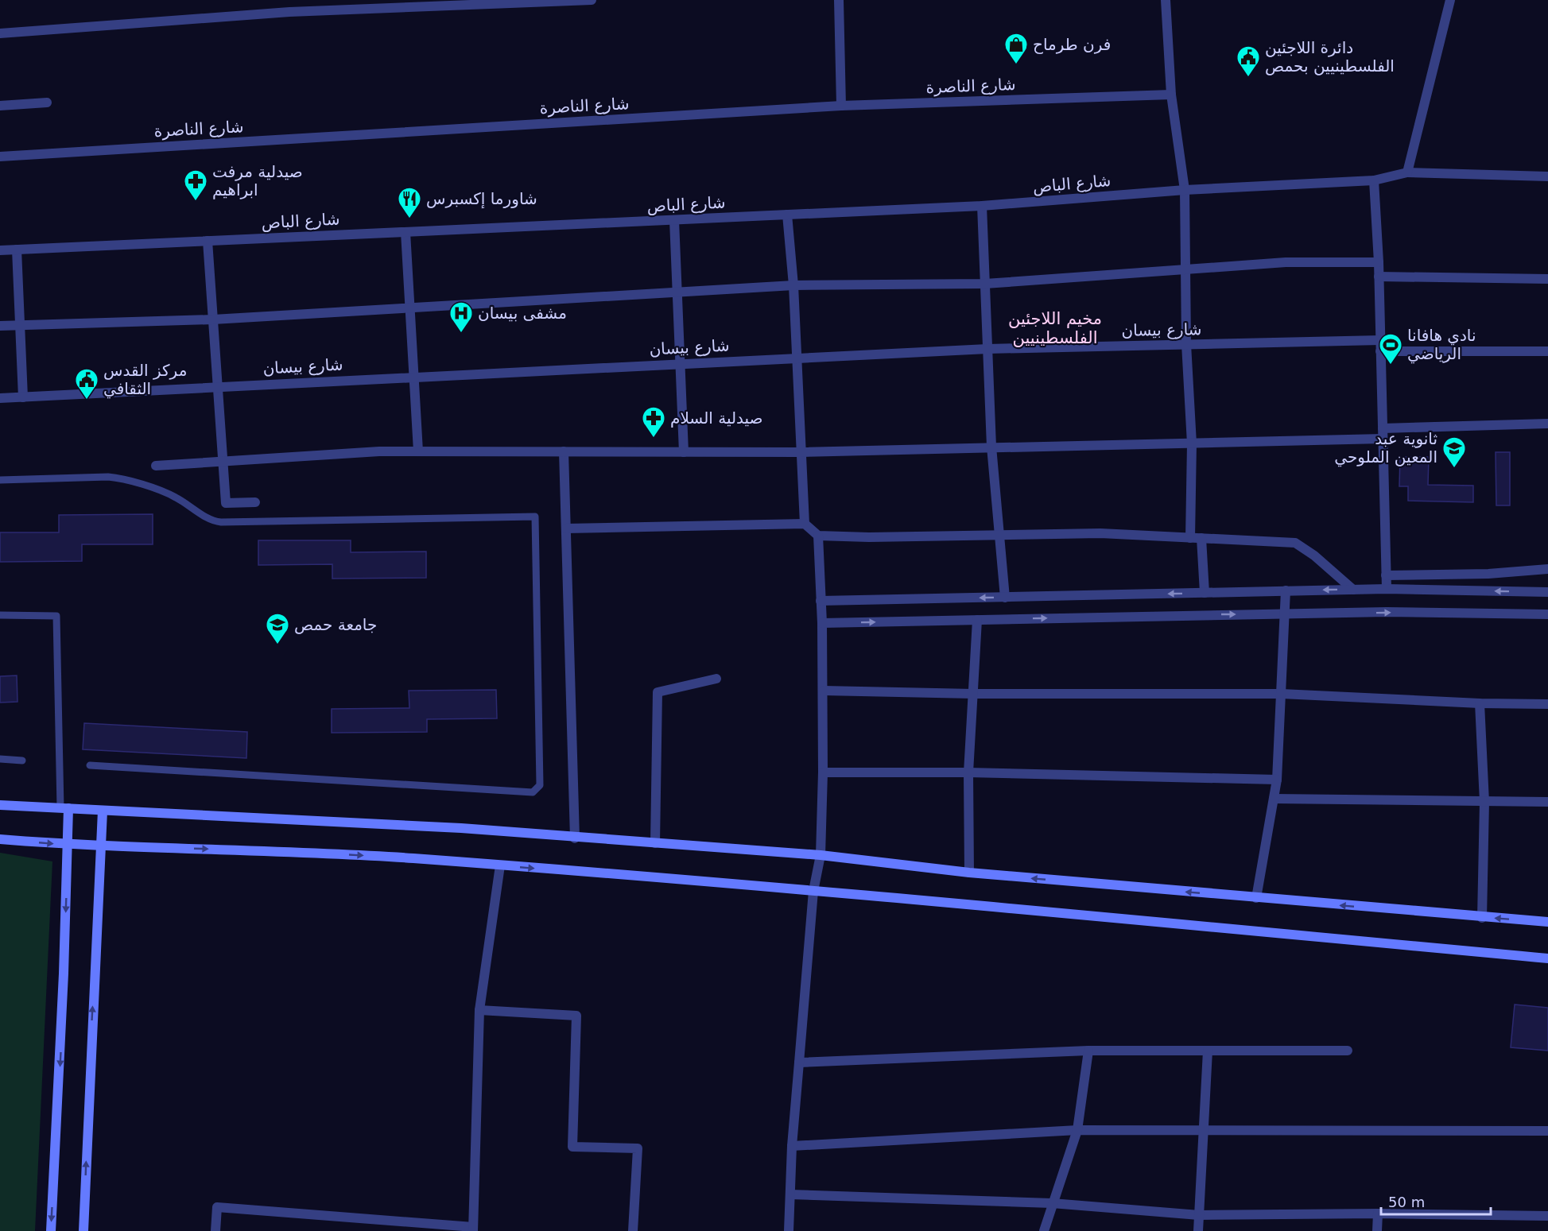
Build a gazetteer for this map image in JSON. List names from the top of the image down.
{
  "streets": {
    "street": ["شارع الناصرة", "شارع الباص", "شارع بيسان"]
  },
  "districts": ["مخيم اللاجئين الفلسطينيين"],
  "places": {
    "shop": ["فرن طرماح"],
    "public building": ["دائرة اللاجئين الفلسطينيين بحمص", "مركز القدس الثقافي"],
    "pharmacy": ["صيدلية مرفت ابراهيم", "صيدلية السلام"],
    "restaurant": ["شاورما إكسبرس"],
    "hospital": ["مشفى بيسان"],
    "sports": ["نادي هافانا الرياضي"],
    "school or university": ["ثانوية عبد المعين الملوحي", "جامعة حمص"]
  },
  "scale_bar": "50 m"
}
